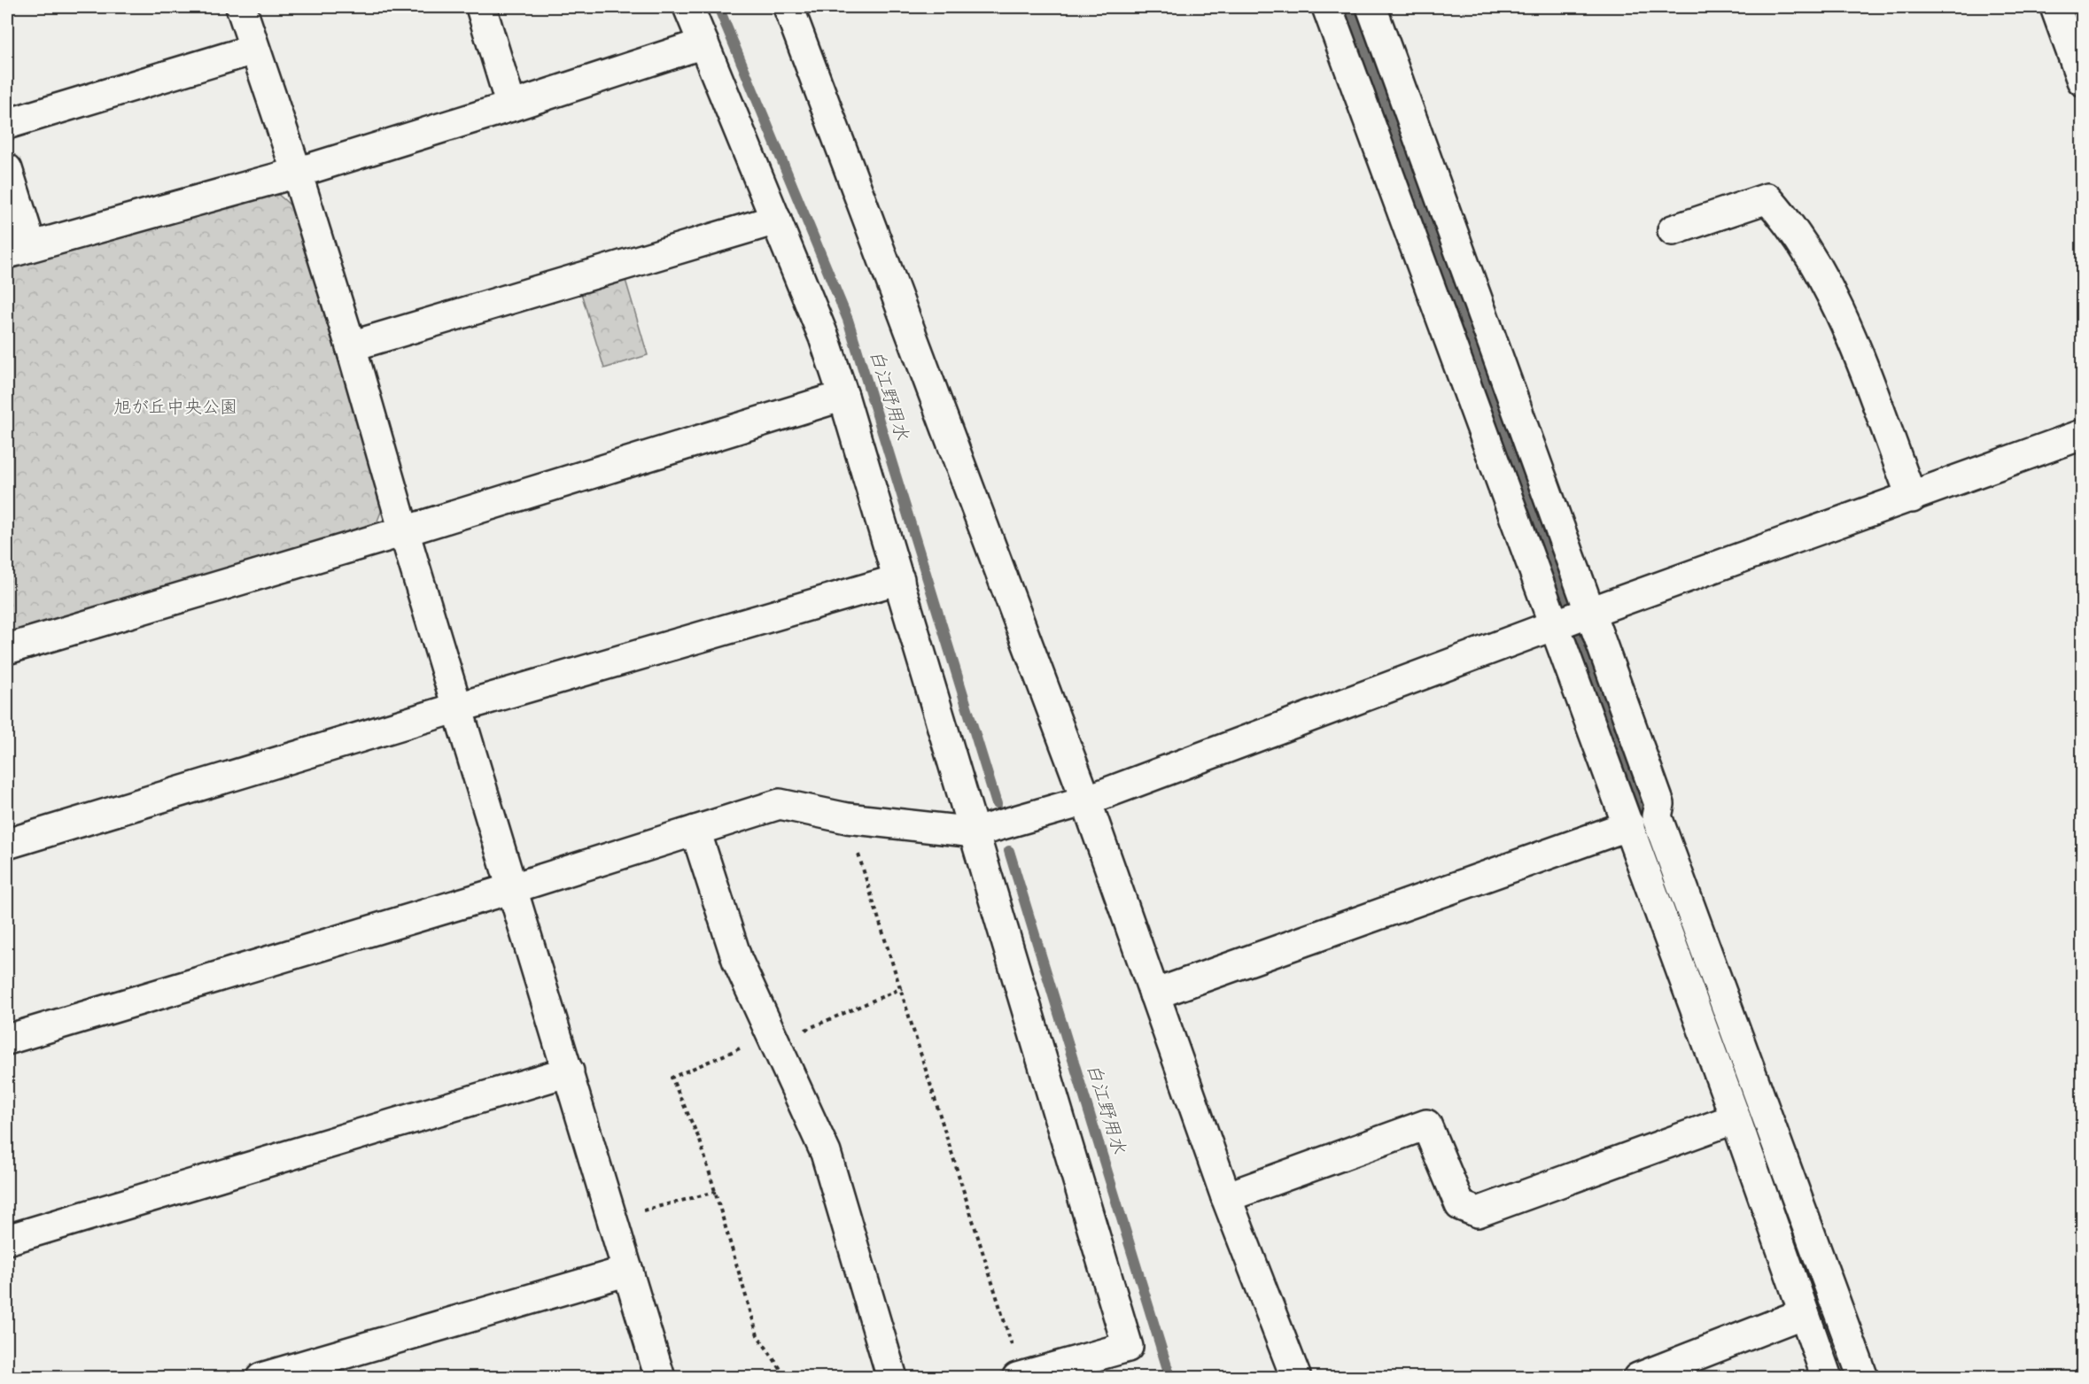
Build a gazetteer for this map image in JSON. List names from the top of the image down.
{
  "water": ["白江野用水"],
  "parks": ["旭が丘中央公園"]
}
